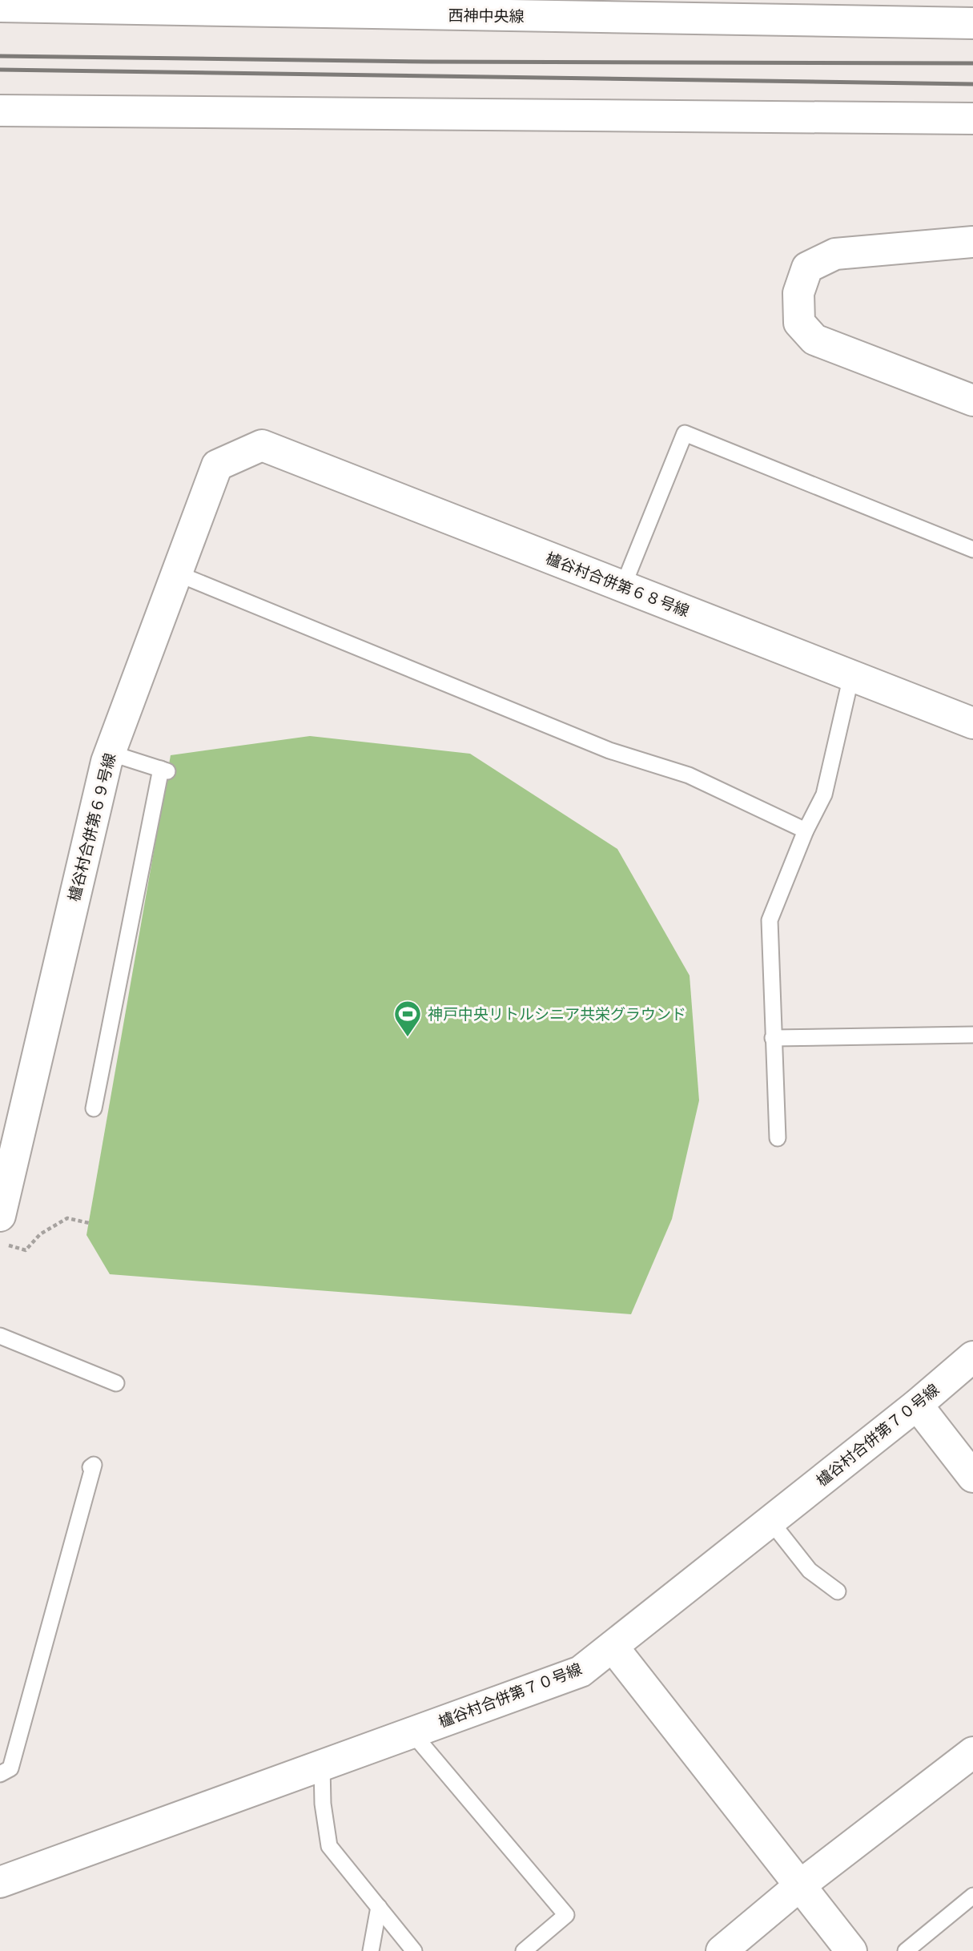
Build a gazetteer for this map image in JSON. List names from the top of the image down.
{
  "streets": {
    "street": [
      "西神中央線",
      "櫨谷村合併第６８号線",
      "櫨谷村合併第６９号線",
      "櫨谷村合併第７０号線"
    ]
  },
  "crossings": [
    ["櫨谷村合併第６８号線", "櫨谷村合併第６９号線"]
  ],
  "places": {
    "sports": ["神戸中央リトルシニア共栄グラウンド"]
  }
}
